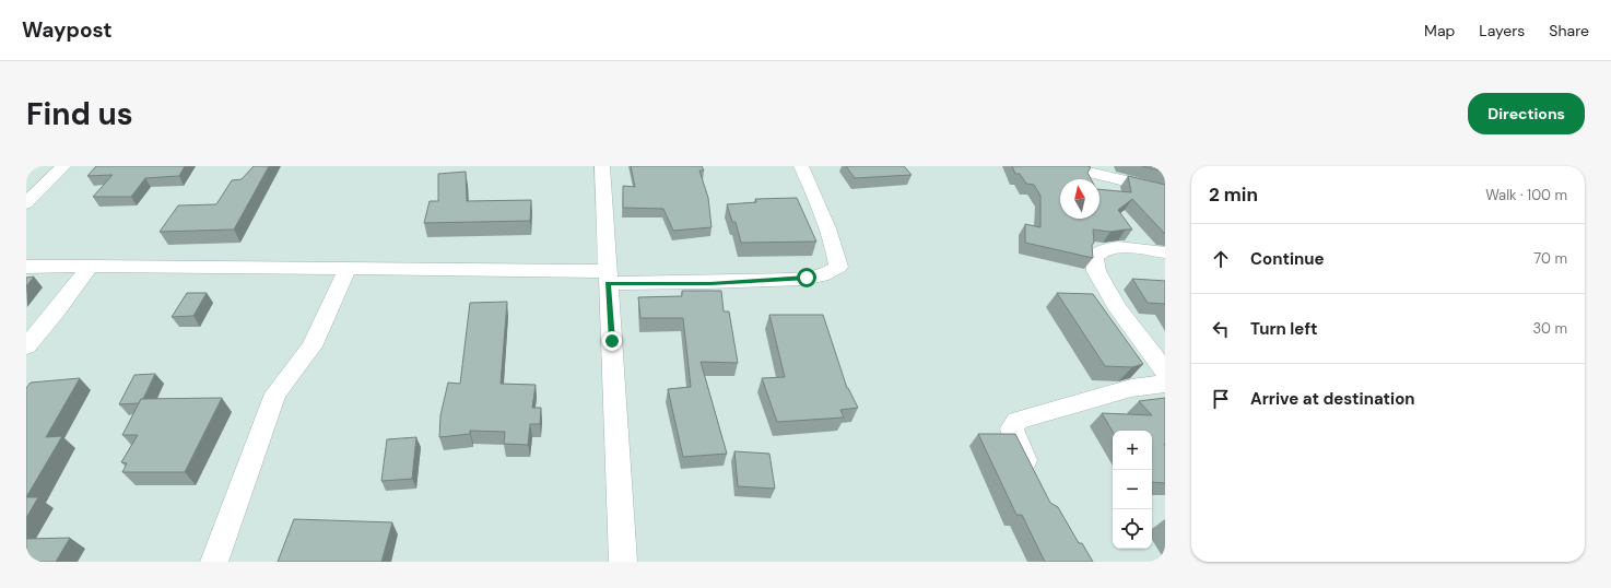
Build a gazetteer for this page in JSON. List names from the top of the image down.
{
  "north": "top",
  "page": {
    "header": "Waypost",
    "nav": ["Map", "Layers", "Share"],
    "buttons": "Directions",
    "title": "Find us",
    "heading": ["2 min", "Walk · 100 m"],
    "list": [
      ["Continue", "70 m"],
      ["Turn left", "30 m"],
      "Arrive at destination"
    ],
    "map_buttons": ["+", "−"]
  }
}
